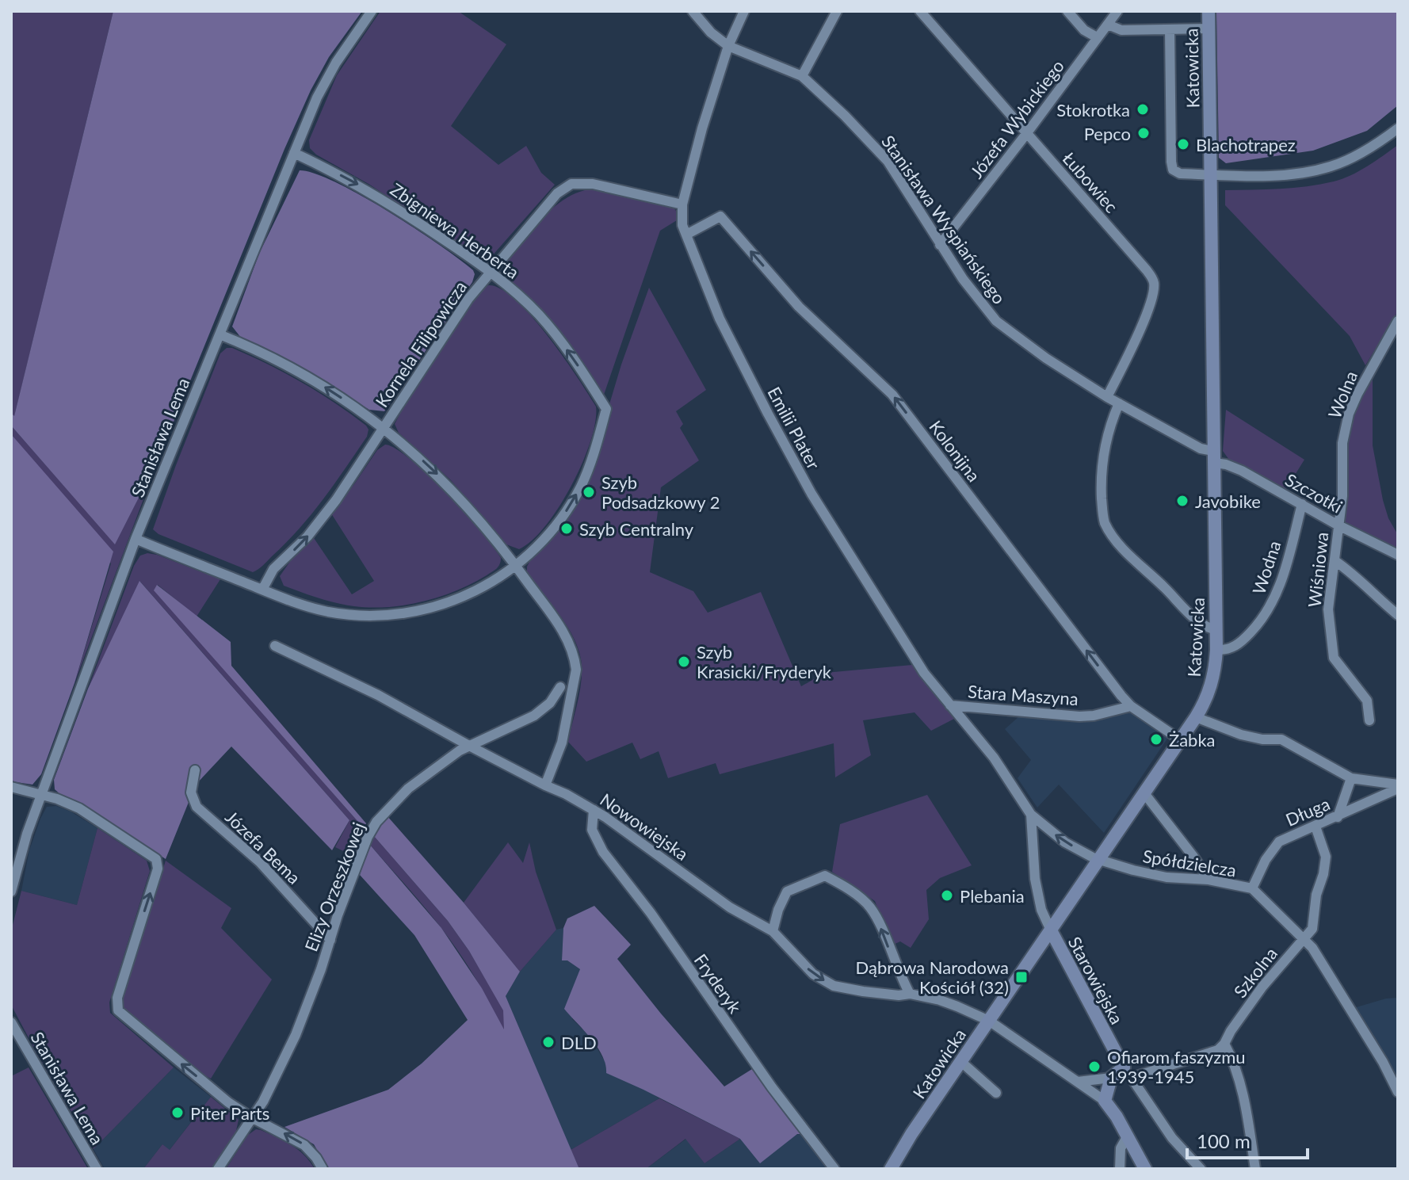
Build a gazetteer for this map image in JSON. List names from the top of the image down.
{
  "streets": {
    "street": [
      "Katowicka",
      "Józefa Wybickiego",
      "Łubowiec",
      "Stanisława Wyspiańskiego",
      "Zbigniewa Herberta",
      "Kornela Filipowicza",
      "Wolna",
      "Emilii Plater",
      "Stanisława Lema",
      "Kolonijna",
      "Szczotki",
      "Wodna",
      "Wiśniowa",
      "Stara Maszyna",
      "Długa",
      "Nowowiejska",
      "Józefa Bema",
      "Spółdzielcza",
      "Elizy Orzeszkowej",
      "Szkolna",
      "Starowiejska",
      "Fryderyk"
    ]
  },
  "crossings": [
    ["Katowicka", "Stanisława Wyspiańskiego"],
    ["Katowicka", "Emilii Plater"],
    ["Katowicka", "Kolonijna"],
    ["Katowicka", "Szczotki"],
    ["Katowicka", "Wodna"],
    ["Katowicka", "Nowowiejska"],
    ["Katowicka", "Spółdzielcza"],
    ["Katowicka", "Starowiejska"],
    ["Józefa Wybickiego", "Łubowiec"],
    ["Józefa Wybickiego", "Stanisława Wyspiańskiego"],
    ["Łubowiec", "Stanisława Wyspiańskiego"],
    ["Stanisława Wyspiańskiego", "Emilii Plater"],
    ["Stanisława Wyspiańskiego", "Szczotki"],
    ["Zbigniewa Herberta", "Kornela Filipowicza"],
    ["Zbigniewa Herberta", "Stanisława Lema"],
    ["Kornela Filipowicza", "Emilii Plater"],
    ["Wolna", "Szczotki"],
    ["Wolna", "Wiśniowa"],
    ["Emilii Plater", "Kolonijna"],
    ["Emilii Plater", "Stara Maszyna"],
    ["Emilii Plater", "Spółdzielcza"],
    ["Kolonijna", "Stara Maszyna"],
    ["Szczotki", "Wodna"],
    ["Szczotki", "Wiśniowa"],
    ["Długa", "Spółdzielcza"],
    ["Długa", "Szkolna"],
    ["Nowowiejska", "Elizy Orzeszkowej"],
    ["Nowowiejska", "Fryderyk"],
    ["Józefa Bema", "Elizy Orzeszkowej"],
    ["Spółdzielcza", "Szkolna"]
  ],
  "one_way": ["Kolonijna"],
  "places": {
    "other": [
      "Stokrotka",
      "Pepco",
      "Blachotrapez",
      "Szyb Podsadzkowy 2",
      "Javobike",
      "Szyb Centralny",
      "Szyb Krasicki/Fryderyk",
      "Żabka",
      "Plebania",
      "DLD",
      "Ofiarom faszyzmu 1939-1945",
      "Piter Parts"
    ],
    "transit": ["Dąbrowa Narodowa Kościół (32)"]
  },
  "scale_bar": "100 m"
}
